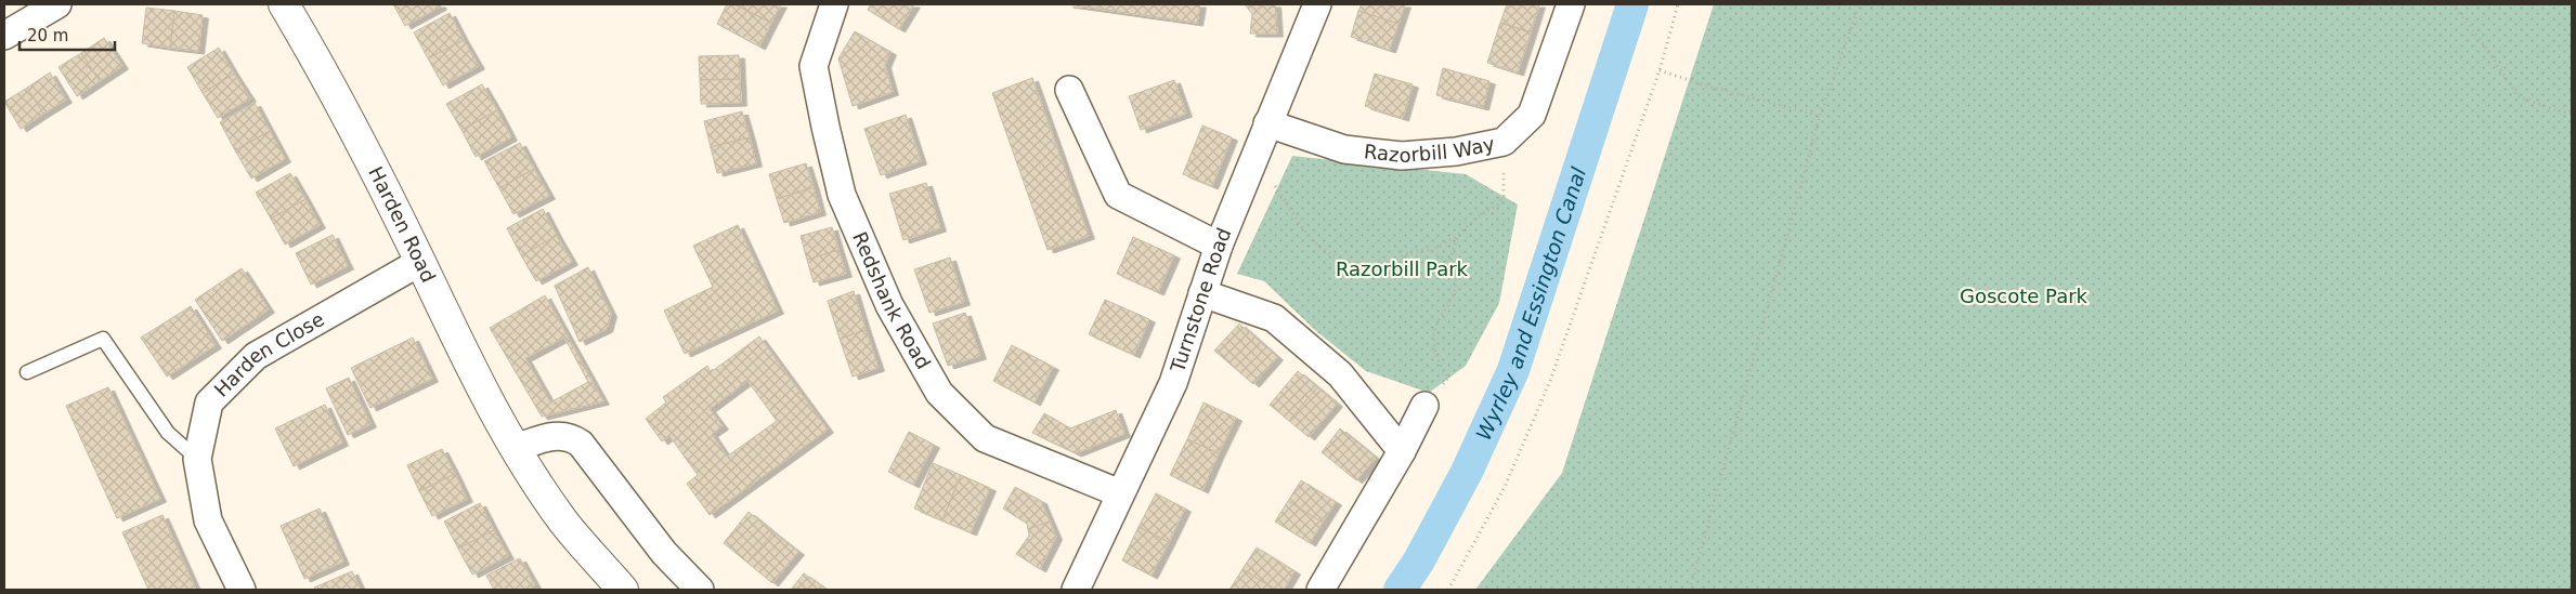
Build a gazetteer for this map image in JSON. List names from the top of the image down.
{
  "streets": {
    "street": [
      "Razorbill Way",
      "Harden Road",
      "Turnstone Road",
      "Redshank Road",
      "Harden Close"
    ]
  },
  "crossings": [
    ["Razorbill Way", "Turnstone Road"],
    ["Harden Road", "Harden Close"],
    ["Turnstone Road", "Redshank Road"]
  ],
  "water": ["Wyrley and Essington Canal"],
  "parks": ["Razorbill Park", "Goscote Park"],
  "scale_bar": "20 m"
}
